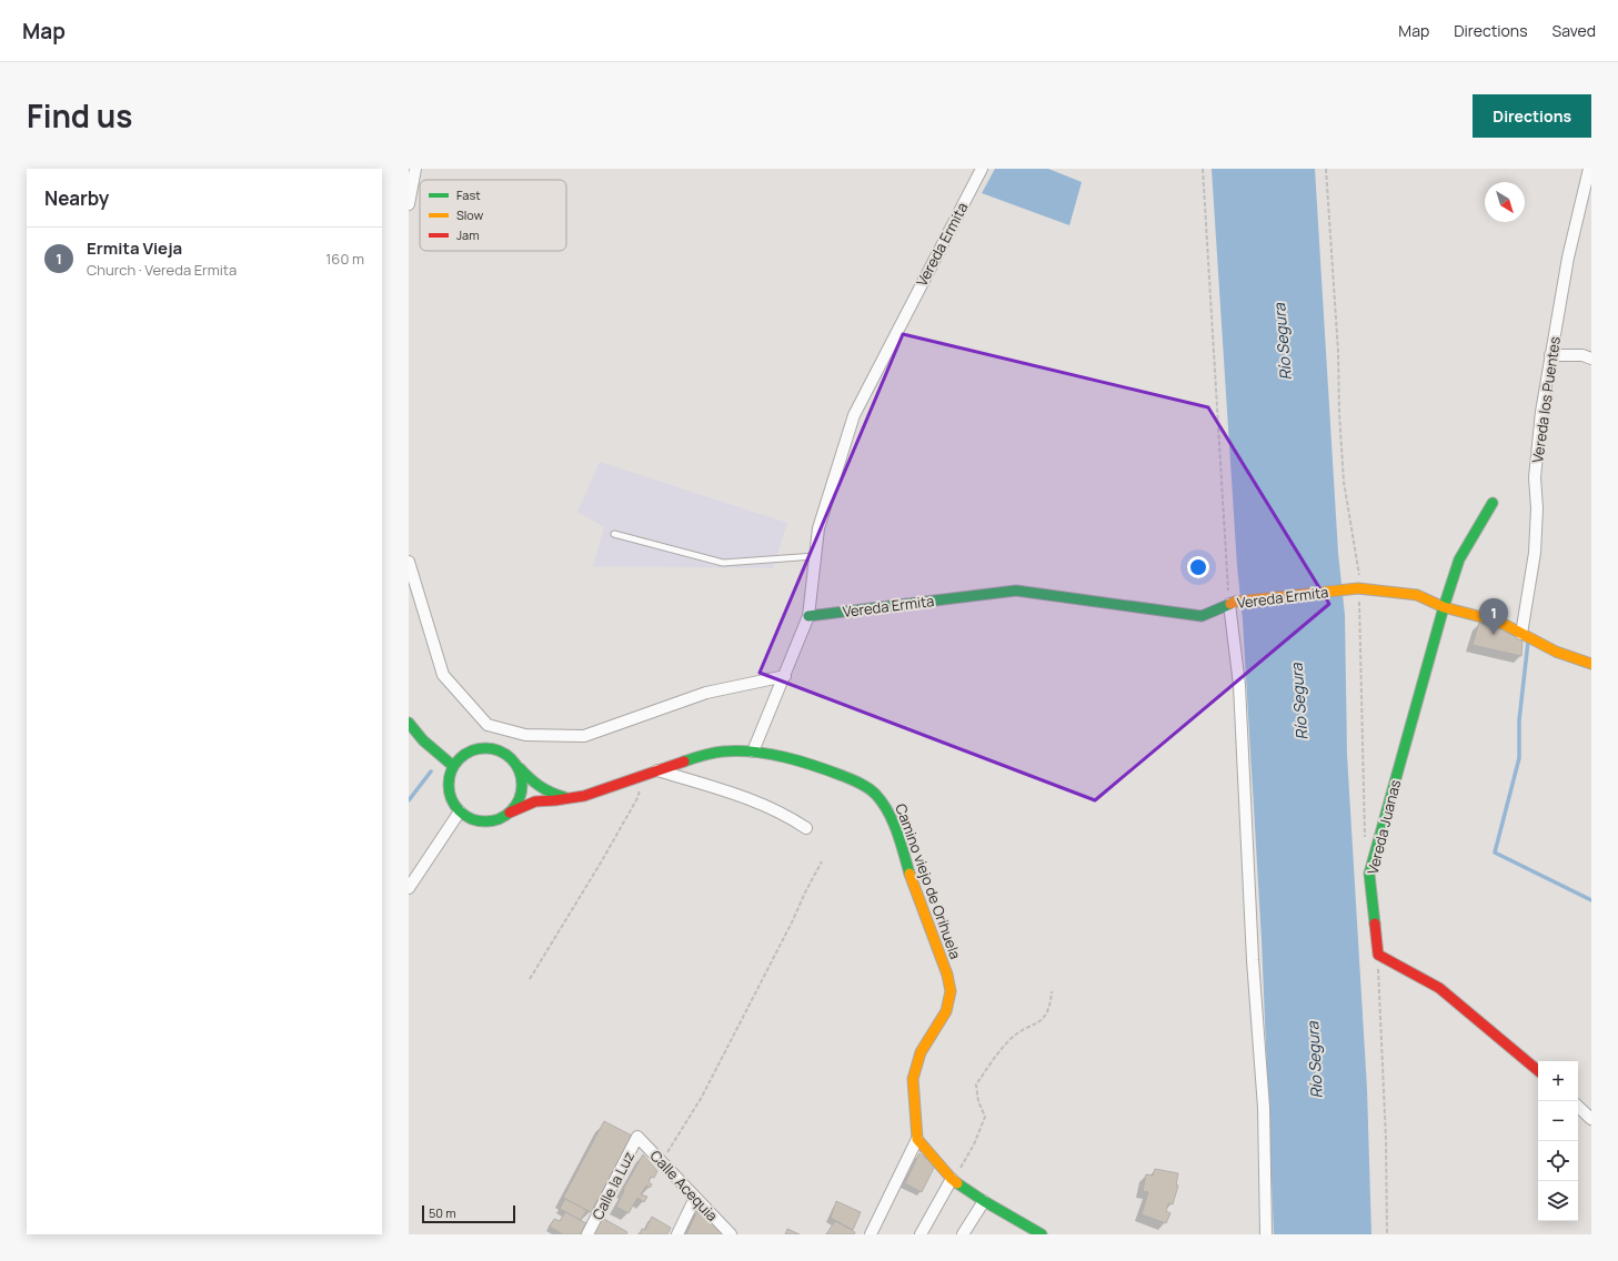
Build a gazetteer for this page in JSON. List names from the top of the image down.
{
  "streets": {
    "street": [
      "Vereda Ermita",
      "Vereda los Puentes",
      "Vereda Juanas",
      "Camino viejo de Orihuela",
      "Calle la Luz",
      "Calle Acequia"
    ]
  },
  "crossings": [
    ["Vereda Ermita", "Vereda los Puentes"],
    ["Vereda Ermita", "Vereda Juanas"],
    ["Calle la Luz", "Calle Acequia"]
  ],
  "water": ["Río Segura"],
  "legend": ["Fast", "Slow", "Jam"],
  "scale_bar": "50 m",
  "north": "bottom right",
  "page": {
    "header": "Map",
    "nav": ["Map", "Directions", "Saved"],
    "title": "Find us",
    "buttons": "Directions",
    "heading": "Nearby",
    "list": [
      {
        "mark": "1",
        "name": "Ermita Vieja",
        "note": "Church · Vereda Ermita",
        "value": "160 m"
      }
    ],
    "pins": "1",
    "map_buttons": ["+", "−"],
    "scale": "50 m"
  }
}
